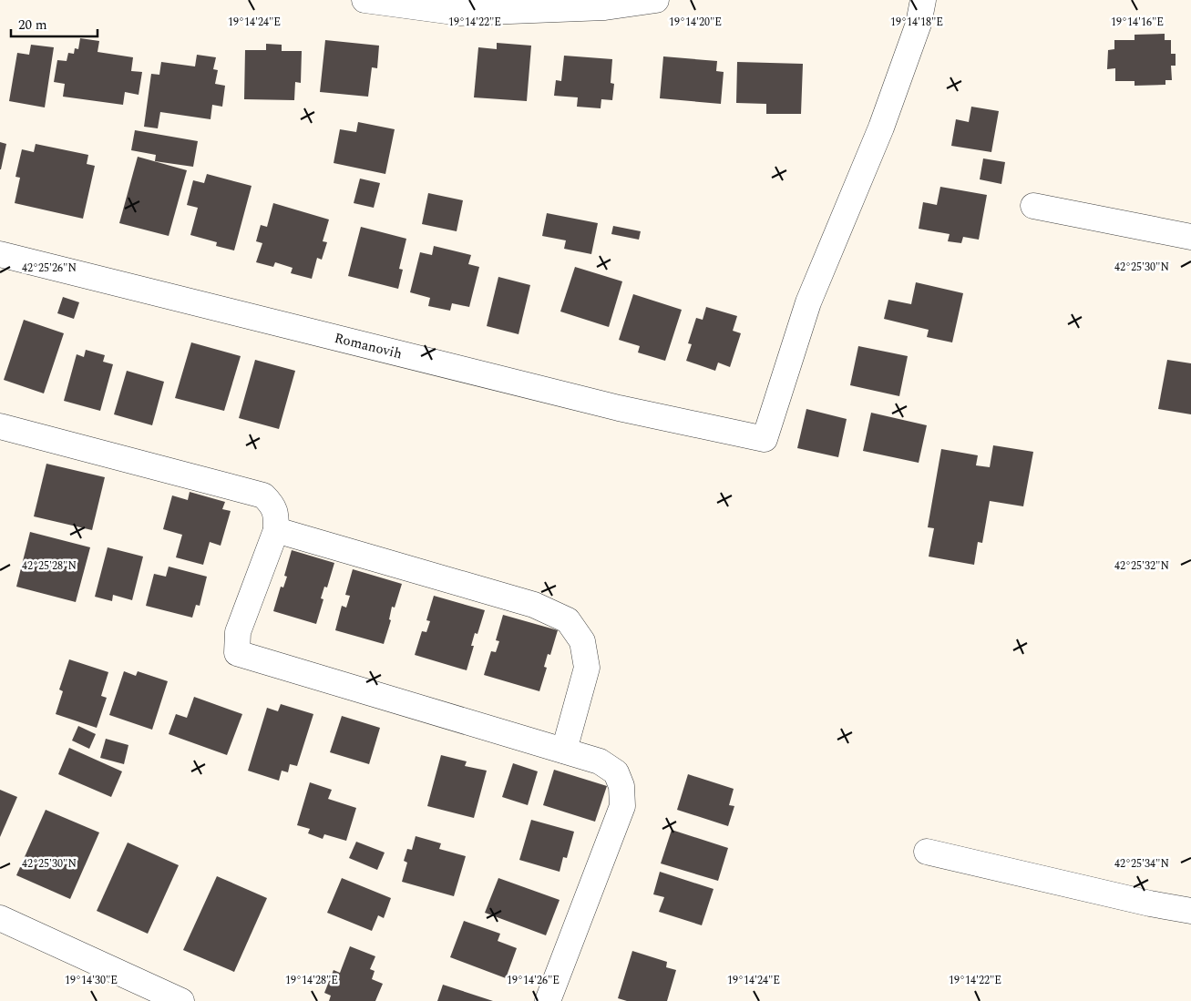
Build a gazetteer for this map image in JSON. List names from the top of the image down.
{
  "streets": {
    "street": ["Romanovih"]
  },
  "scale_bar": "20 m",
  "coordinates": [
    "19°14'24\"E",
    "19°14'22\"E",
    "19°14'20\"E",
    "19°14'18\"E",
    "19°14'16\"E",
    "42°25'30\"N",
    "42°25'26\"N",
    "42°25'32\"N",
    "42°25'28\"N",
    "42°25'34\"N",
    "19°14'30\"E",
    "19°14'28\"E",
    "19°14'26\"E"
  ]
}
